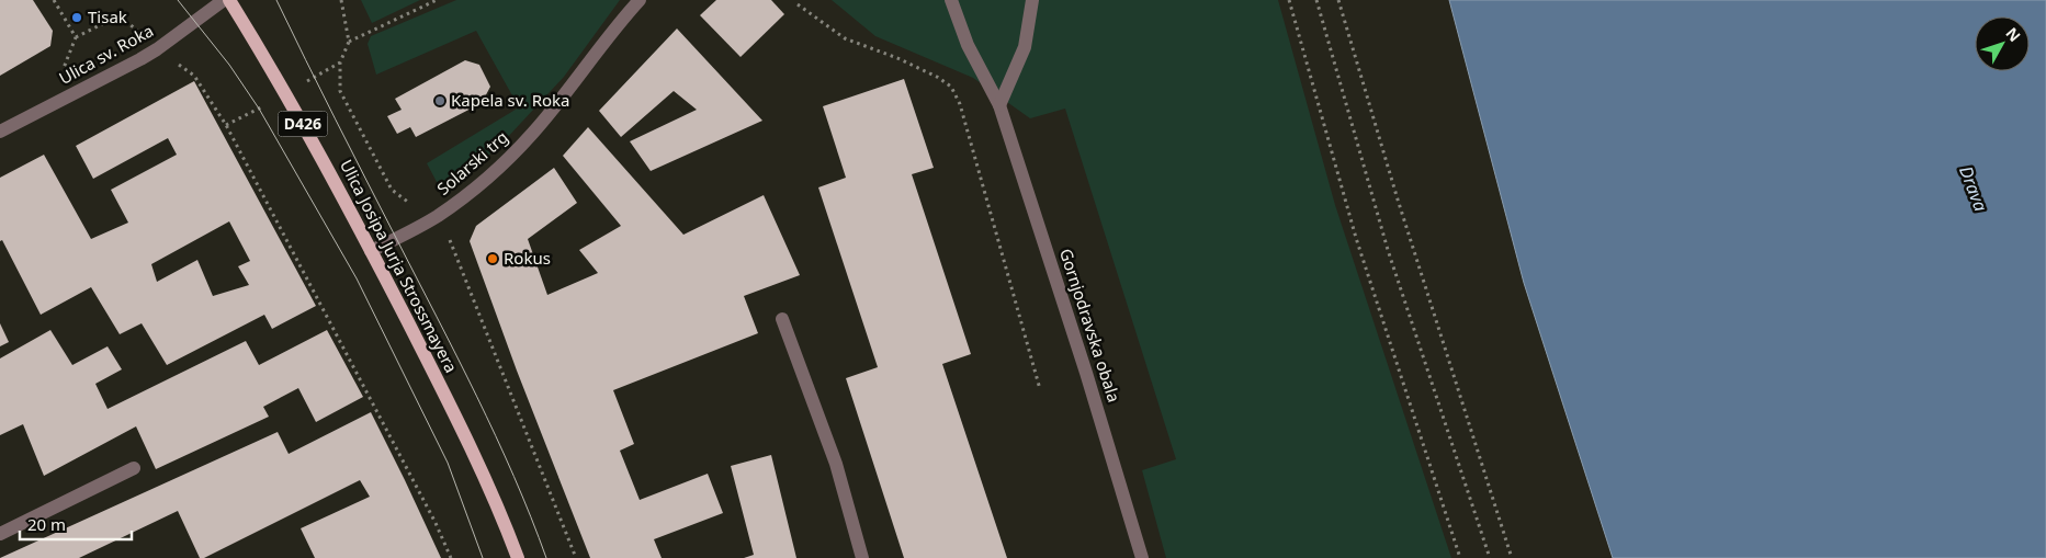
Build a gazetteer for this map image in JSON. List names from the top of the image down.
{
  "streets": {
    "main road": ["D426", "Ulica Josipa Jurja Strossmayera"],
    "street": ["Ulica sv. Roka", "Solarski trg", "Gornjodravska obala"]
  },
  "crossings": [
    ["Solarski trg", "Ulica Josipa Jurja Strossmayera"]
  ],
  "water": ["Drava"],
  "places": ["Tisak", "Kapela sv. Roka", "Rokus"],
  "scale_bar": "20 m",
  "north": "top right"
}
